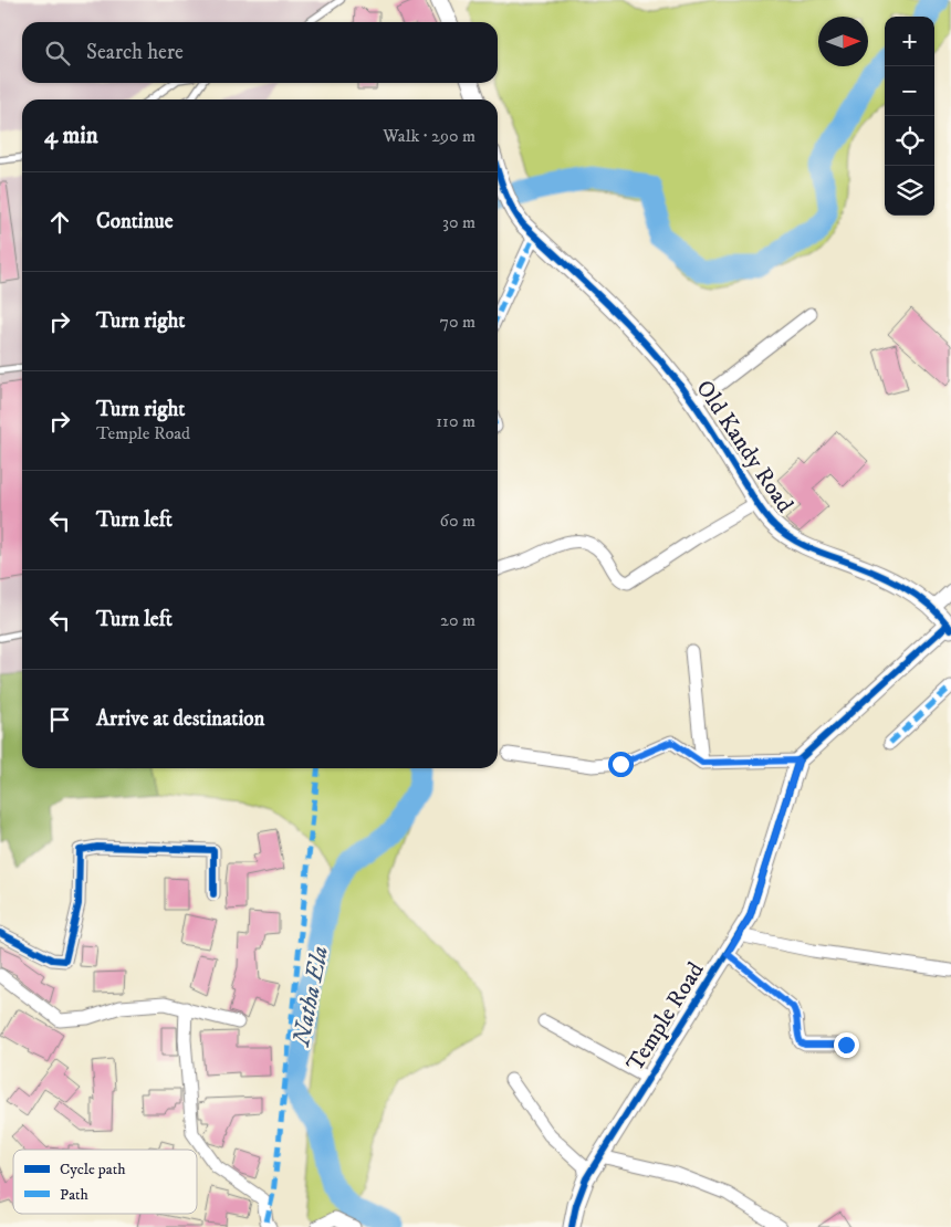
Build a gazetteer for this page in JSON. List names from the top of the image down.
{
  "streets": {
    "street": ["Old Kandy Road", "Temple Road"]
  },
  "water": ["Natha Ela"],
  "legend": ["Cycle path", "Path"],
  "north": "right",
  "page": {
    "map_buttons": ["+", "−"],
    "search": "Search here",
    "heading": ["4 min", "Walk · 290 m"],
    "list": [
      ["Continue", "30 m"],
      ["Turn right", "70 m"],
      ["Turn right", "Temple Road", "110 m"],
      ["Turn left", "60 m"],
      ["Turn left", "20 m"],
      "Arrive at destination"
    ]
  }
}
